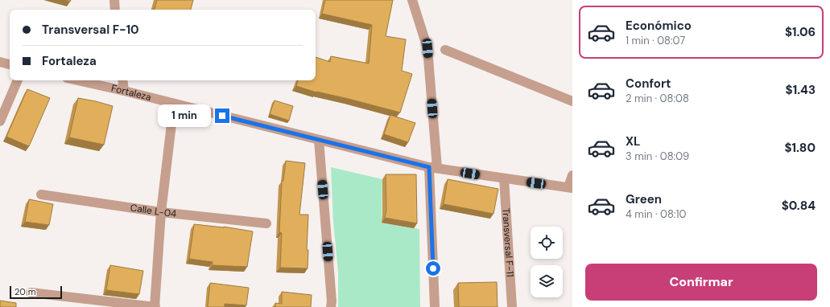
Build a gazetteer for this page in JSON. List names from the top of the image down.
{
  "streets": {
    "street": ["Fortaleza", "Calle L-04", "Transversal F-11"]
  },
  "crossings": [
    ["Fortaleza", "Transversal F-11"]
  ],
  "scale_bar": "20 m",
  "page": {
    "list": [
      {
        "name": "Económico",
        "note": "1 min · 08:07",
        "value": "$1.06"
      },
      {
        "name": "Confort",
        "note": "2 min · 08:08",
        "value": "$1.43"
      },
      {
        "name": "XL",
        "note": "3 min · 08:09",
        "value": "$1.80"
      },
      {
        "name": "Green",
        "note": "4 min · 08:10",
        "value": "$0.84"
      }
    ],
    "banner": ["Transversal F-10", "Fortaleza"],
    "bubble": "1 min",
    "buttons": "Confirmar",
    "scale": "20 m"
  }
}
